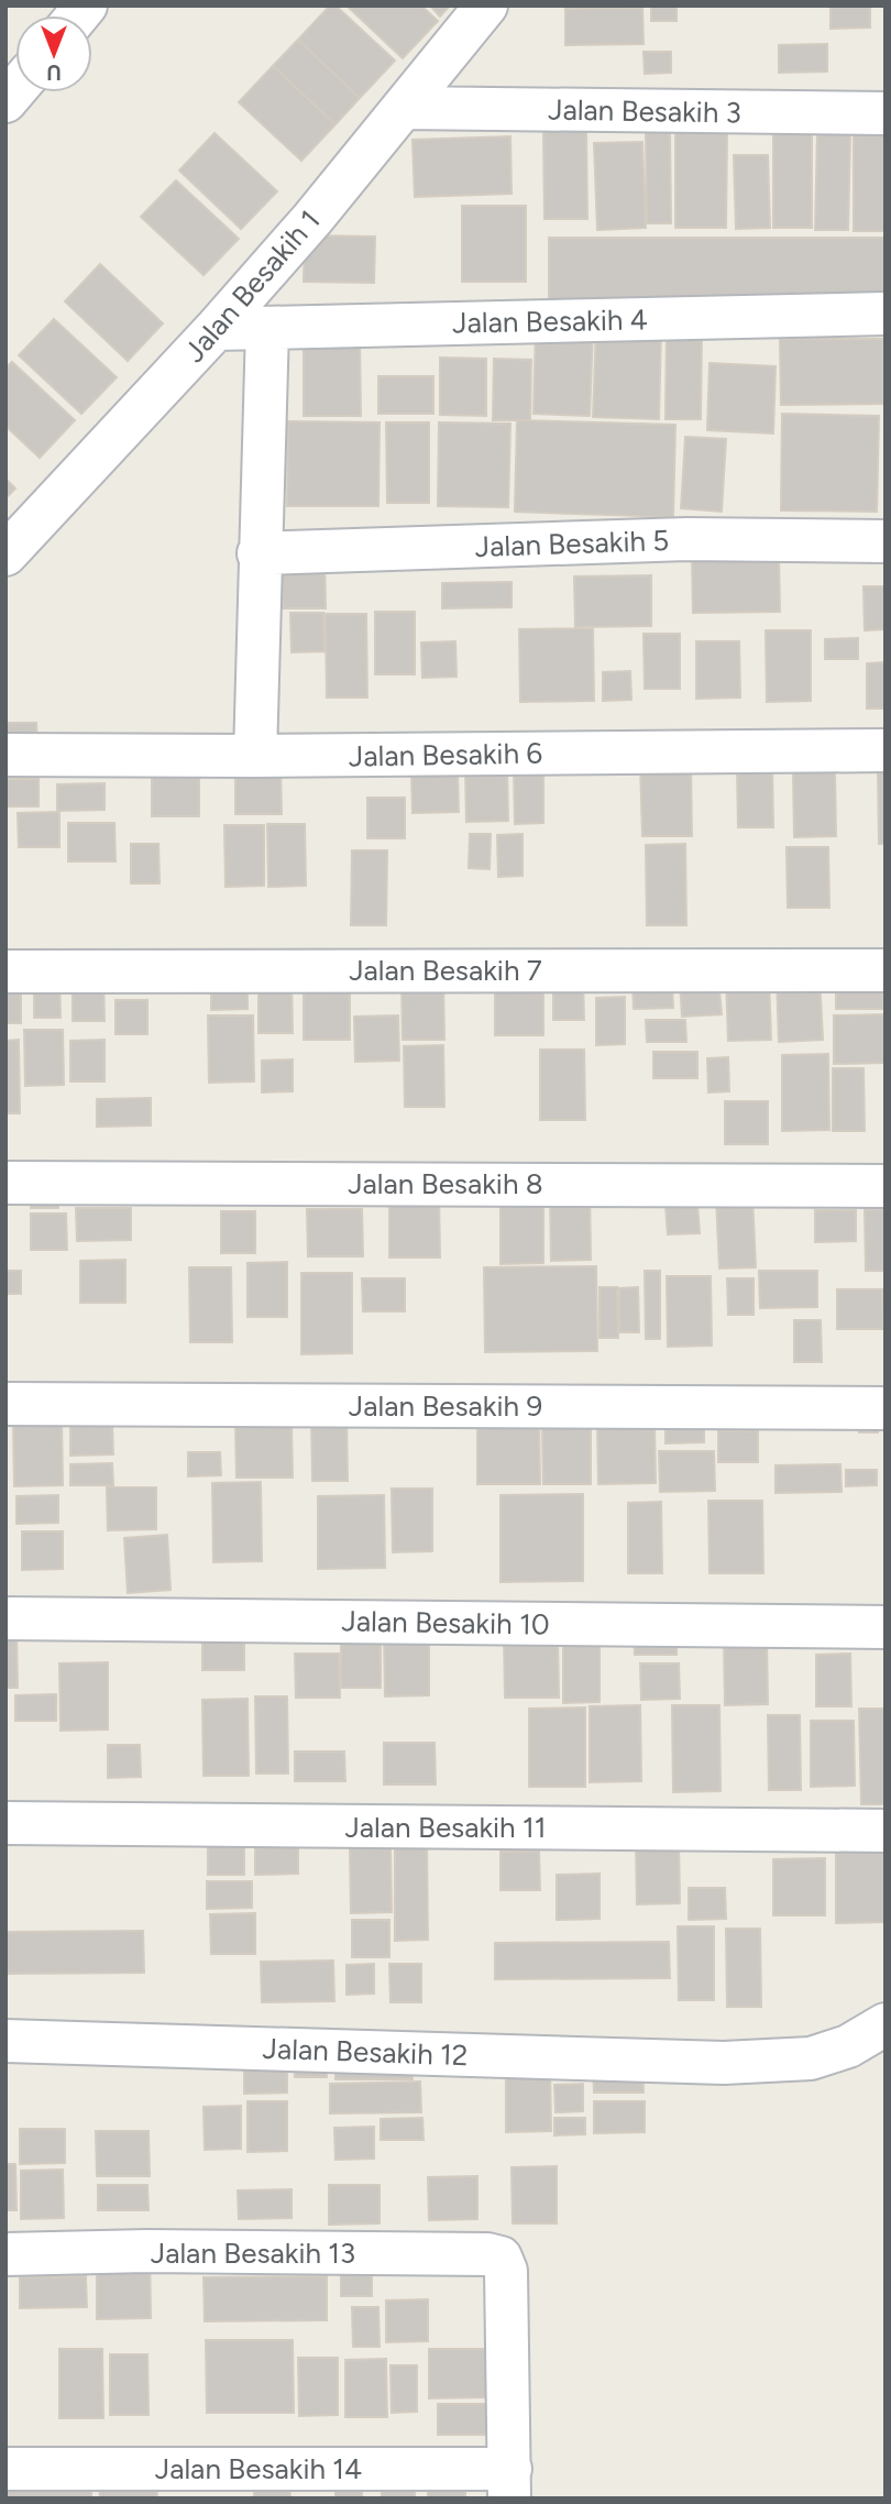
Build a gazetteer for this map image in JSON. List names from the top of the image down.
{
  "streets": {
    "street": [
      "Jalan Besakih 3",
      "Jalan Besakih 1",
      "Jalan Besakih 4",
      "Jalan Besakih 5",
      "Jalan Besakih 6",
      "Jalan Besakih 7",
      "Jalan Besakih 8",
      "Jalan Besakih 9",
      "Jalan Besakih 10",
      "Jalan Besakih 11",
      "Jalan Besakih 12",
      "Jalan Besakih 13",
      "Jalan Besakih 14"
    ]
  },
  "crossings": [
    ["Jalan Besakih 3", "Jalan Besakih 1"],
    ["Jalan Besakih 1", "Jalan Besakih 4"],
    ["Jalan Besakih 13", "Jalan Besakih 14"]
  ],
  "north": "bottom"
}
